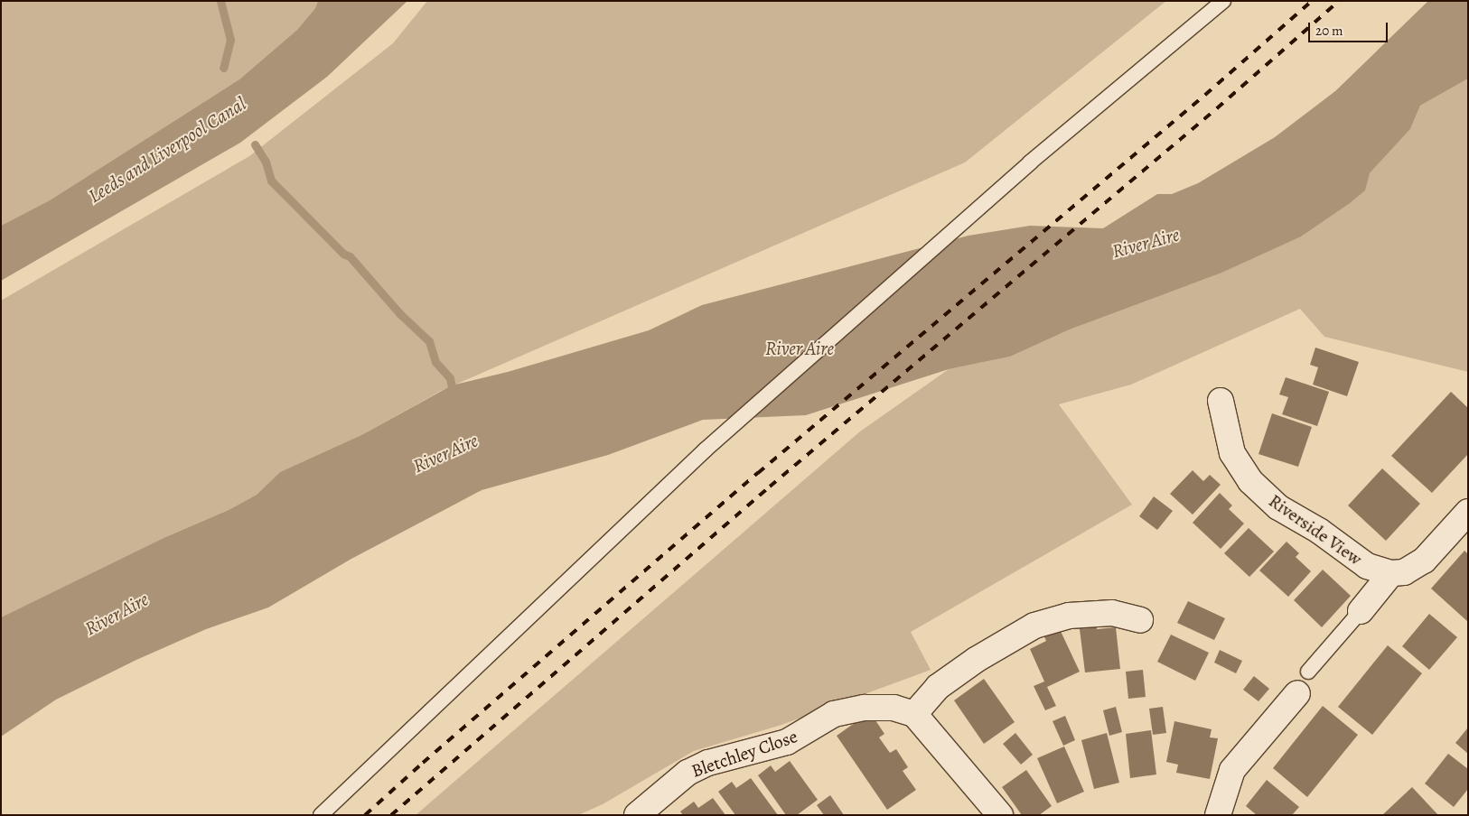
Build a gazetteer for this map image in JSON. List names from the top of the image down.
{
  "streets": {
    "street": ["Riverside View", "Bletchley Close"]
  },
  "water": ["Leeds and Liverpool Canal", "River Aire"],
  "scale_bar": "20 m"
}
